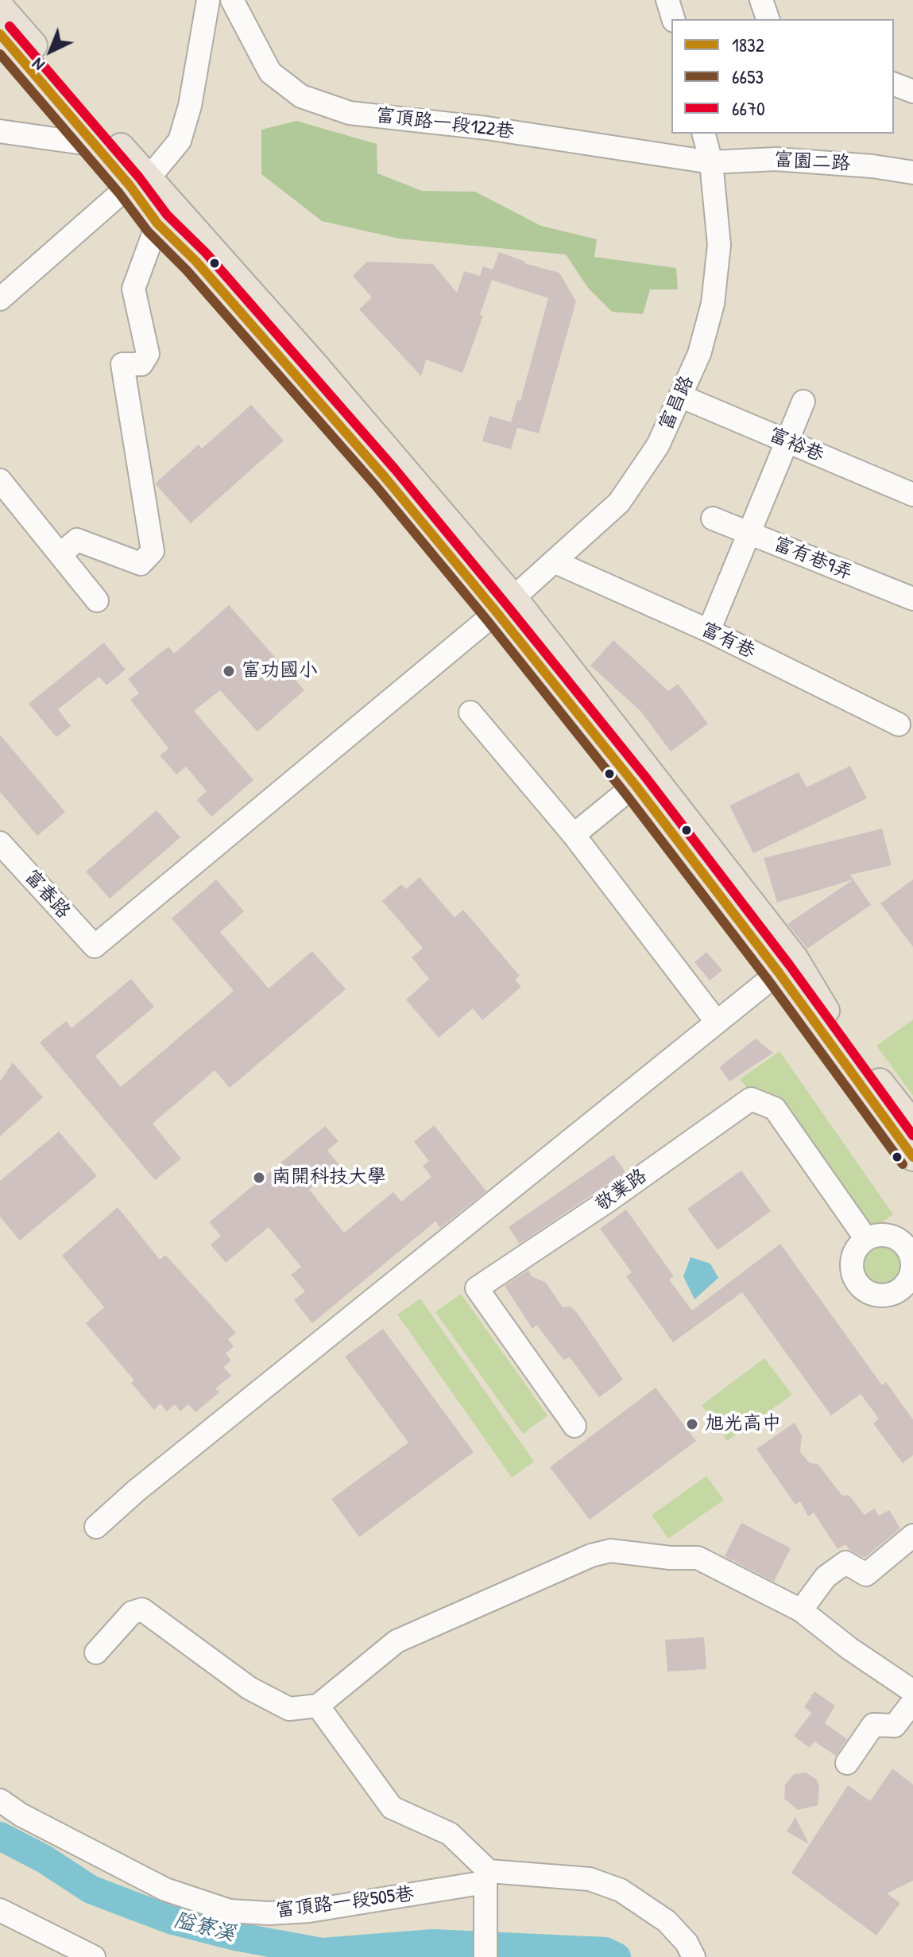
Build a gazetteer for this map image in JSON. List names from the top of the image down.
{
  "streets": {
    "street": [
      "富頂路一段122巷",
      "富園二路",
      "富昌路",
      "富裕巷",
      "富有巷9弄",
      "富有巷",
      "富春路",
      "敬業路",
      "富頂路一段505巷"
    ]
  },
  "crossings": [
    ["富頂路一段122巷", "富園二路"],
    ["富頂路一段122巷", "富昌路"],
    ["富園二路", "富昌路"],
    ["富昌路", "富裕巷"],
    ["富昌路", "富有巷"],
    ["富昌路", "富春路"]
  ],
  "water": ["隘寮溪"],
  "places": ["富功國小", "南開科技大學", "旭光高中"],
  "lines": ["transit line 6670", "transit line 1832", "transit line 6653"],
  "legend": ["1832", "6653", "6670"],
  "north": "bottom left"
}
